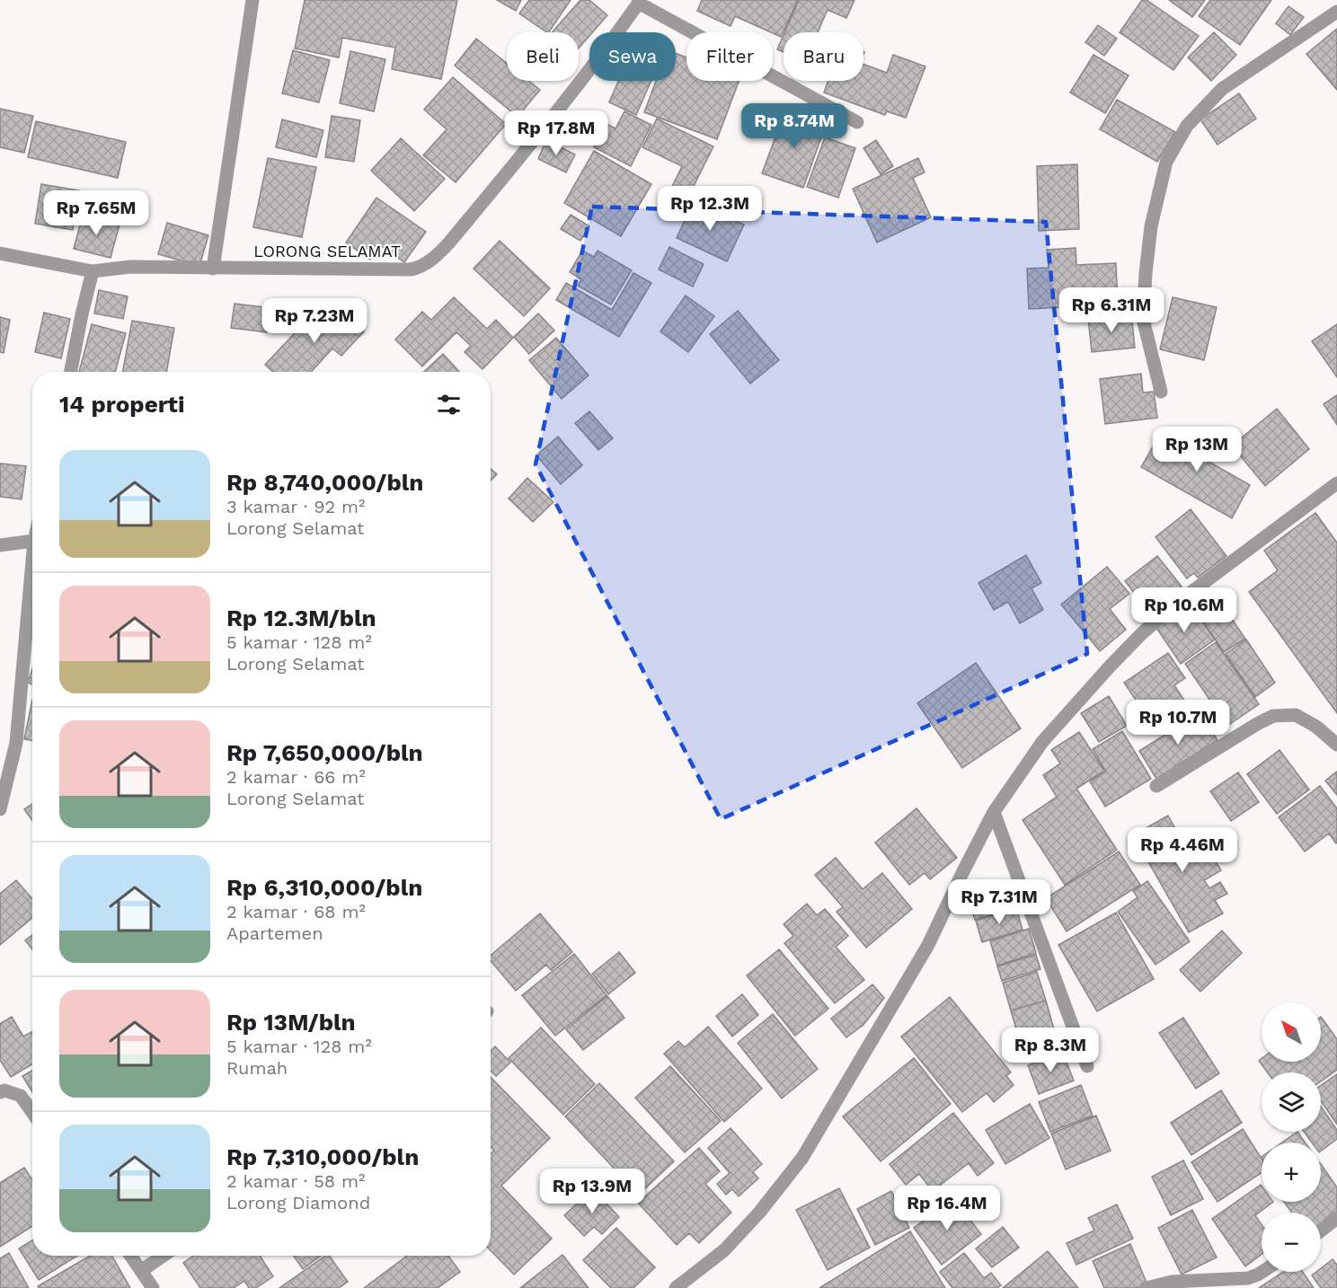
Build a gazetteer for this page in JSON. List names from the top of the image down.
{
  "streets": {
    "street": ["LORONG SELAMAT"]
  },
  "north": "top left",
  "page": {
    "chip": [
      "Beli",
      "Sewa",
      "Filter",
      "Baru"
    ],
    "price": [
      "Rp 8.74M",
      "Rp 17.8M",
      "Rp 12.3M",
      "Rp 7.65M",
      "Rp 6.31M",
      "Rp 7.23M",
      "Rp 13M",
      "Rp 10.6M",
      "Rp 10.7M",
      "Rp 4.46M",
      "Rp 7.31M",
      "Rp 8.3M",
      "Rp 13.9M",
      "Rp 16.4M"
    ],
    "heading": "14 properti",
    "list": [
      {
        "name": "Rp 8,740,000/bln",
        "note": "3 kamar · 92 m² · Lorong Selamat"
      },
      {
        "name": "Rp 12.3M/bln",
        "note": "5 kamar · 128 m² · Lorong Selamat"
      },
      {
        "name": "Rp 7,650,000/bln",
        "note": "2 kamar · 66 m² · Lorong Selamat"
      },
      {
        "name": "Rp 6,310,000/bln",
        "note": "2 kamar · 68 m² · Apartemen"
      },
      {
        "name": "Rp 13M/bln",
        "note": "5 kamar · 128 m² · Rumah"
      },
      {
        "name": "Rp 7,310,000/bln",
        "note": "2 kamar · 58 m² · Lorong Diamond"
      }
    ],
    "map_buttons": ["+", "−"]
  }
}
